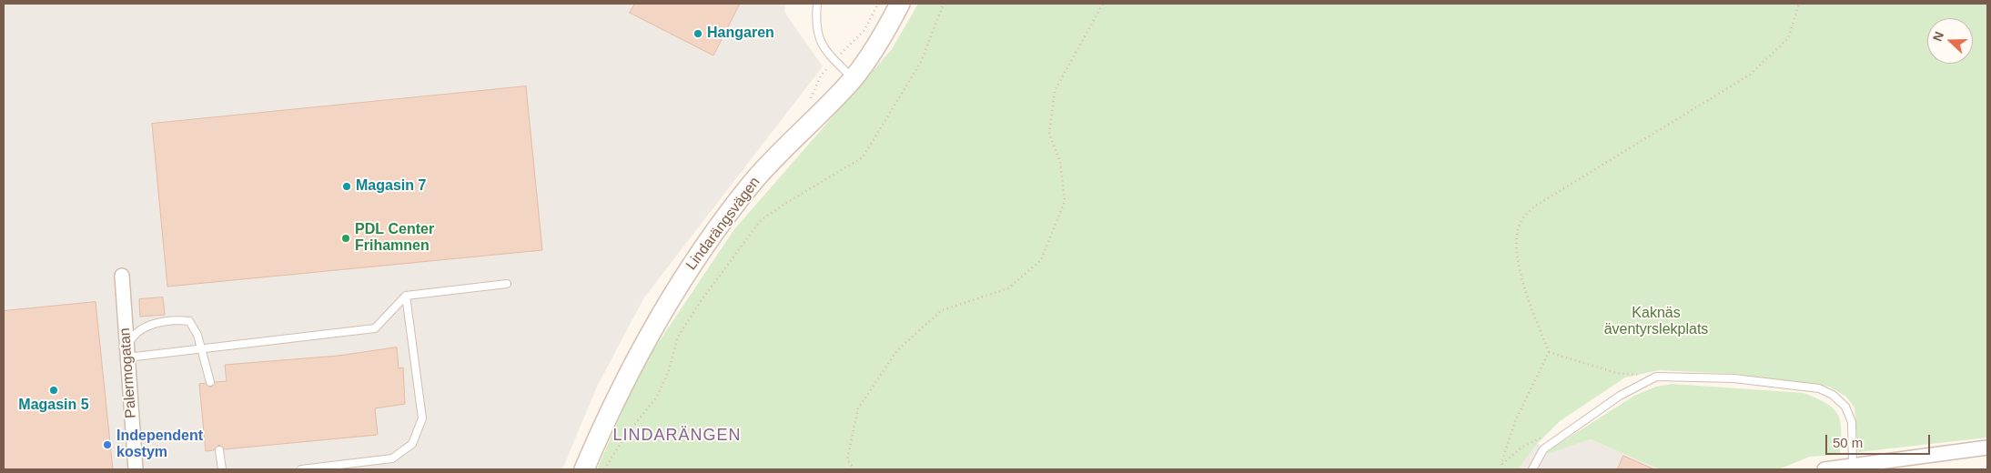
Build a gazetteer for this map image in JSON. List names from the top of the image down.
{
  "streets": {
    "street": ["Lindarängsvägen", "Palermogatan"]
  },
  "districts": ["LINDARÄNGEN"],
  "parks": ["Kaknäs äventyrslekplats"],
  "places": [
    "Hangaren",
    "Magasin 7",
    "PDL Center Frihamnen",
    "Magasin 5",
    "Independent kostym"
  ],
  "scale_bar": "50 m",
  "north": "left"
}
